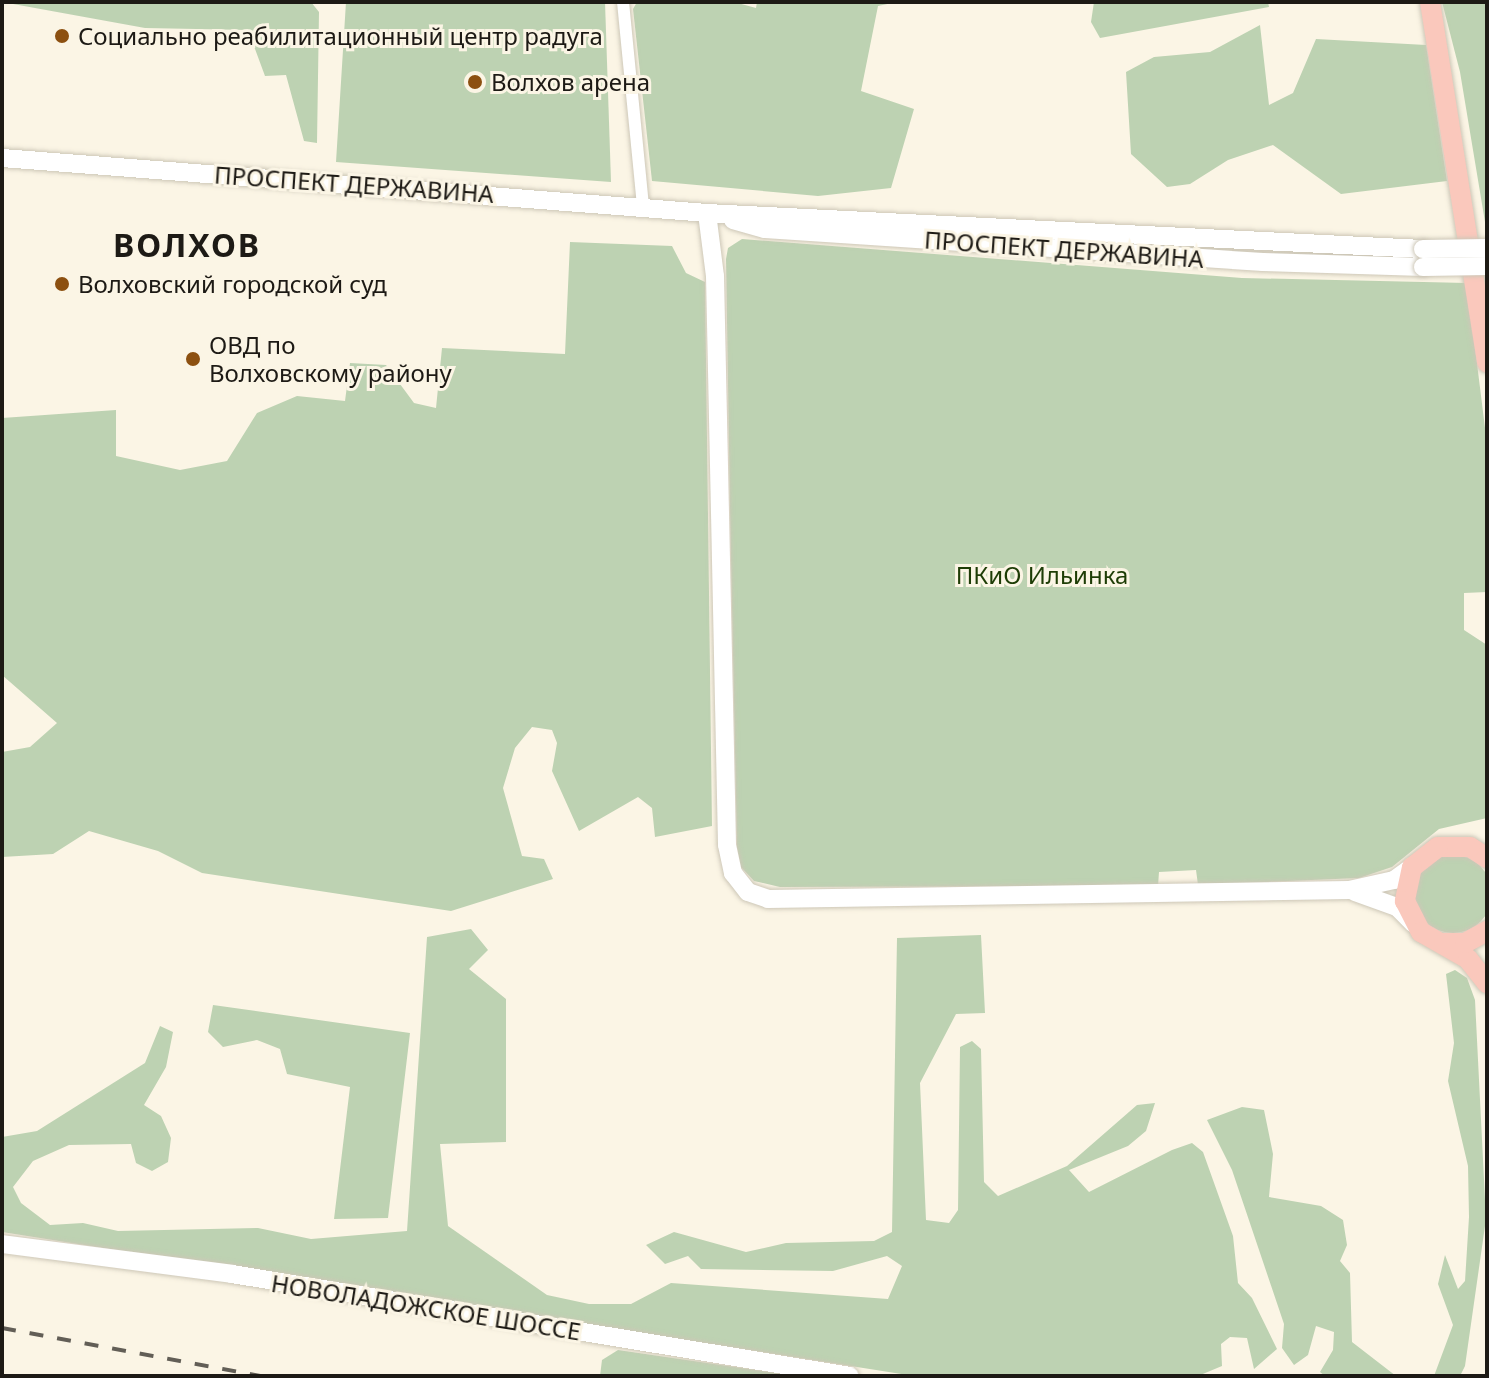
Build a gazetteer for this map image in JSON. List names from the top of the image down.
{
  "streets": {
    "main road": ["ПРОСПЕКТ ДЕРЖАВИНА", "НОВОЛАДОЖСКОЕ ШОССЕ"]
  },
  "districts": ["ВОЛХОВ"],
  "parks": ["ПКиО Ильинка"],
  "places": [
    "Социально реабилитационный центр радуга",
    "Волхов арена",
    "Волховский городской суд",
    "ОВД по Волховскому району"
  ]
}
